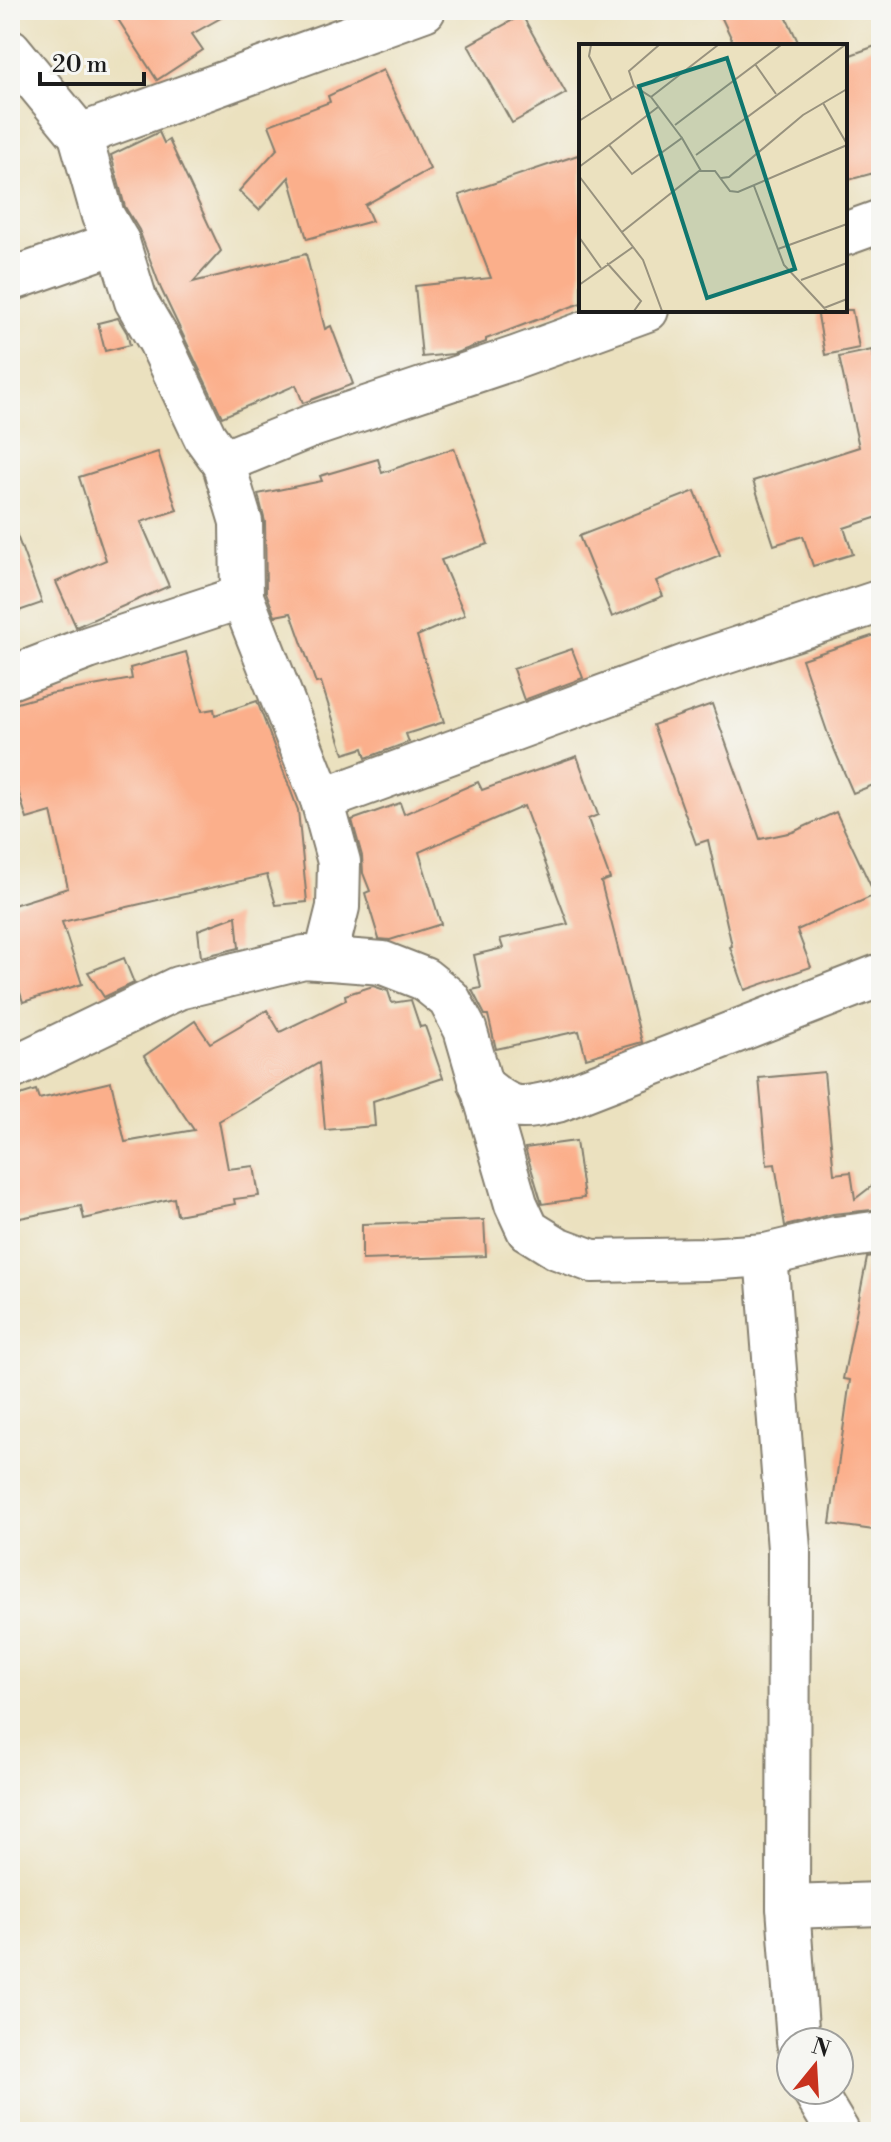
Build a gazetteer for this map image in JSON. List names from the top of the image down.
{
  "scale_bar": "20 m",
  "north": "top"
}
